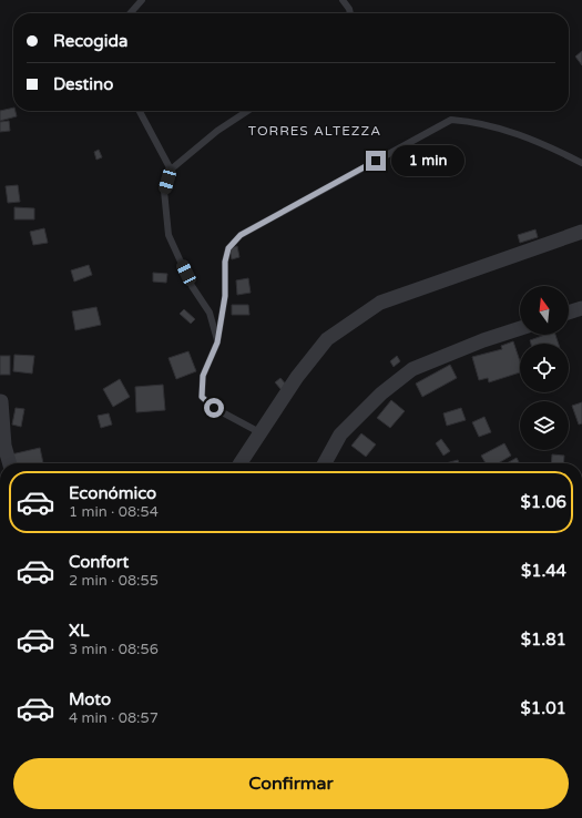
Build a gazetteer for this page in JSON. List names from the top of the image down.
{
  "districts": ["TORRES ALTEZZA"],
  "north": "top",
  "page": {
    "banner": ["Recogida", "Destino"],
    "bubble": "1 min",
    "list": [
      {
        "name": "Económico",
        "note": "1 min · 08:54",
        "value": "$1.06"
      },
      {
        "name": "Confort",
        "note": "2 min · 08:55",
        "value": "$1.44"
      },
      {
        "name": "XL",
        "note": "3 min · 08:56",
        "value": "$1.81"
      },
      {
        "name": "Moto",
        "note": "4 min · 08:57",
        "value": "$1.01"
      }
    ],
    "buttons": "Confirmar"
  }
}
